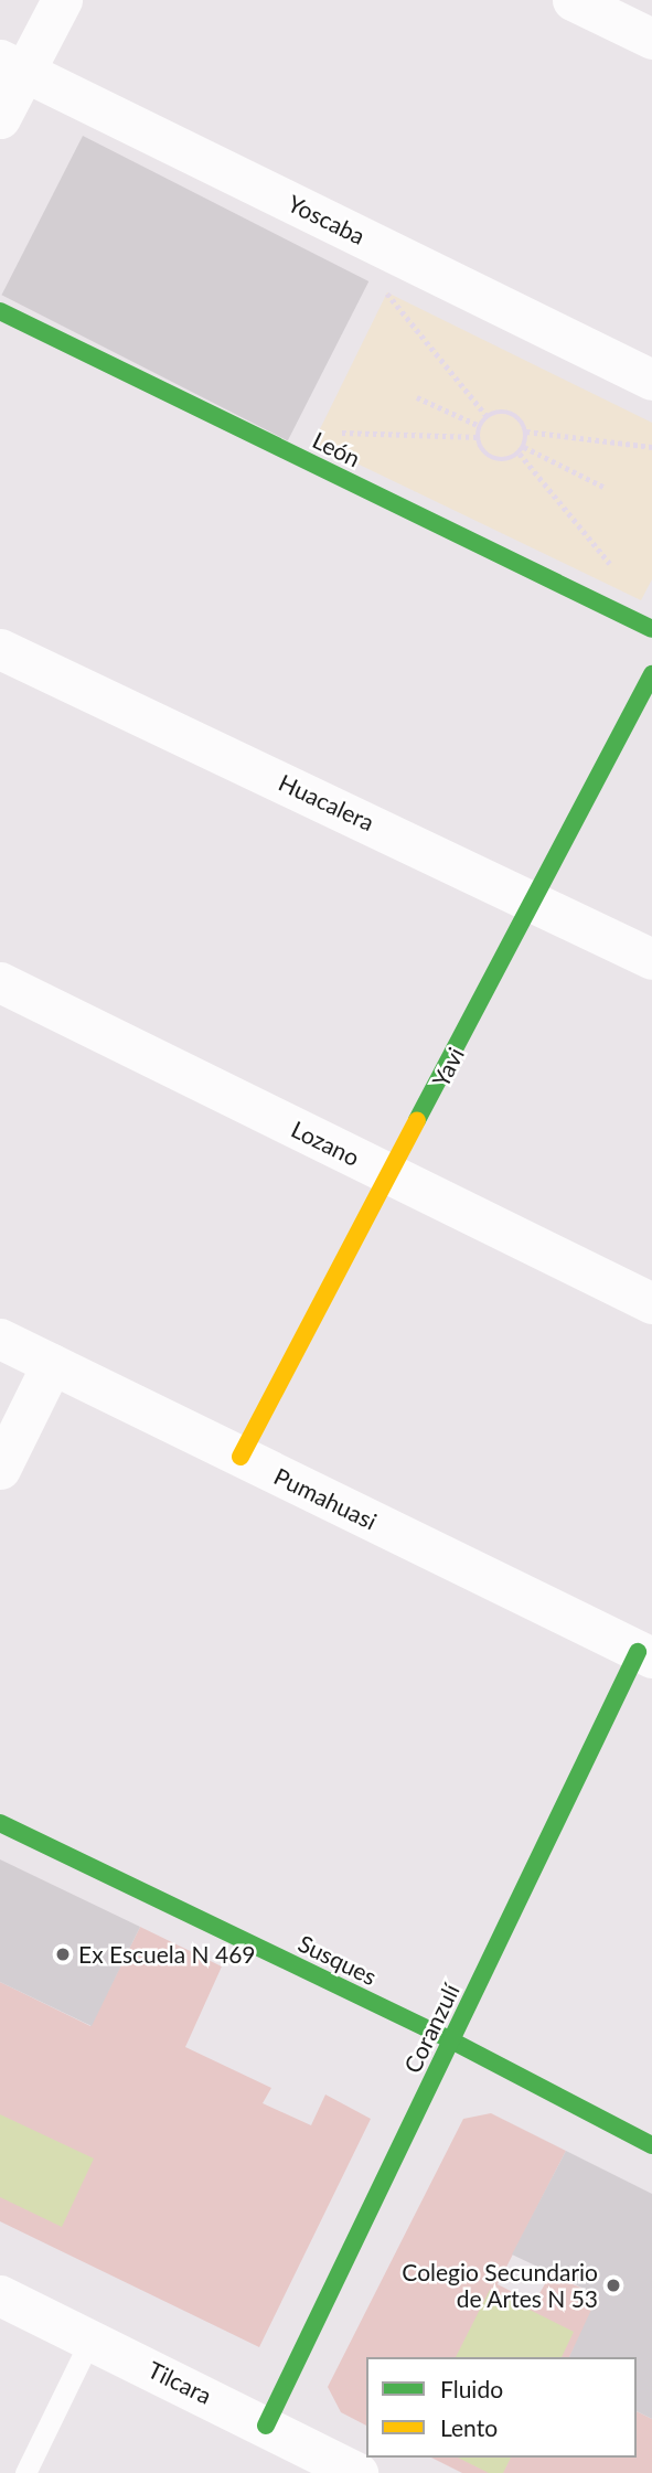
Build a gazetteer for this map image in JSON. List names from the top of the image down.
{
  "streets": {
    "street": [
      "Yoscaba",
      "León",
      "Huacalera",
      "Yavi",
      "Lozano",
      "Pumahuasi",
      "Susques",
      "Coranzulí",
      "Tilcara"
    ]
  },
  "crossings": [
    ["Huacalera", "Yavi"],
    ["Yavi", "Lozano"],
    ["Yavi", "Pumahuasi"],
    ["Pumahuasi", "Coranzulí"],
    ["Susques", "Coranzulí"],
    ["Coranzulí", "Tilcara"]
  ],
  "places": ["Ex Escuela N 469", "Colegio Secundario de Artes N 53"],
  "legend": ["Fluido", "Lento"]
}
